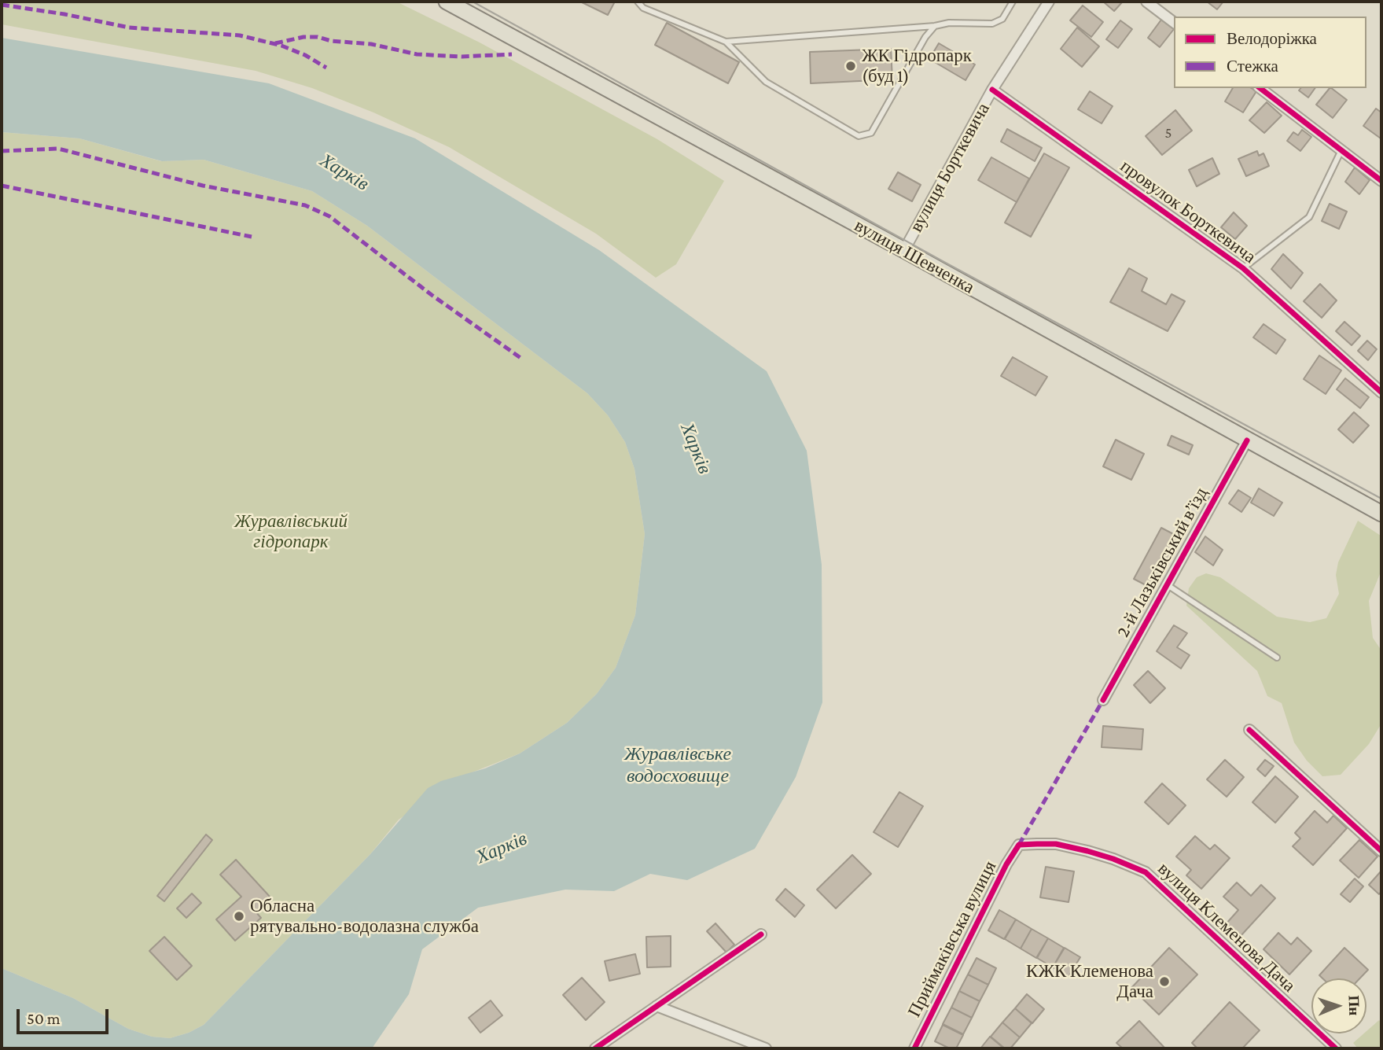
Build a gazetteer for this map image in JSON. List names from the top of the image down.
{
  "streets": {
    "main road": ["вулиця Шевченка"],
    "street": [
      "вулиця Борткевича",
      "провулок Борткевича",
      "2-й Лазьківський в’їзд",
      "вулиця Клеменова Дача",
      "Приймаківська вулиця"
    ]
  },
  "crossings": [
    ["вулиця Борткевича", "провулок Борткевича"],
    ["вулиця Борткевича", "вулиця Шевченка"],
    ["вулиця Шевченка", "2-й Лазьківський в’їзд"],
    ["вулиця Клеменова Дача", "Приймаківська вулиця"]
  ],
  "water": ["Харків", "Журавлівське водосховище"],
  "parks": ["Журавлівський гідропарк"],
  "places": ["ЖК Гідропарк (буд 1)", "Обласна рятувально-водолазна служба", "КЖК Клеменова Дача"],
  "house_numbers": ["5"],
  "legend": ["Велодоріжка", "Стежка"],
  "scale_bar": "50 m",
  "north": "right"
}
